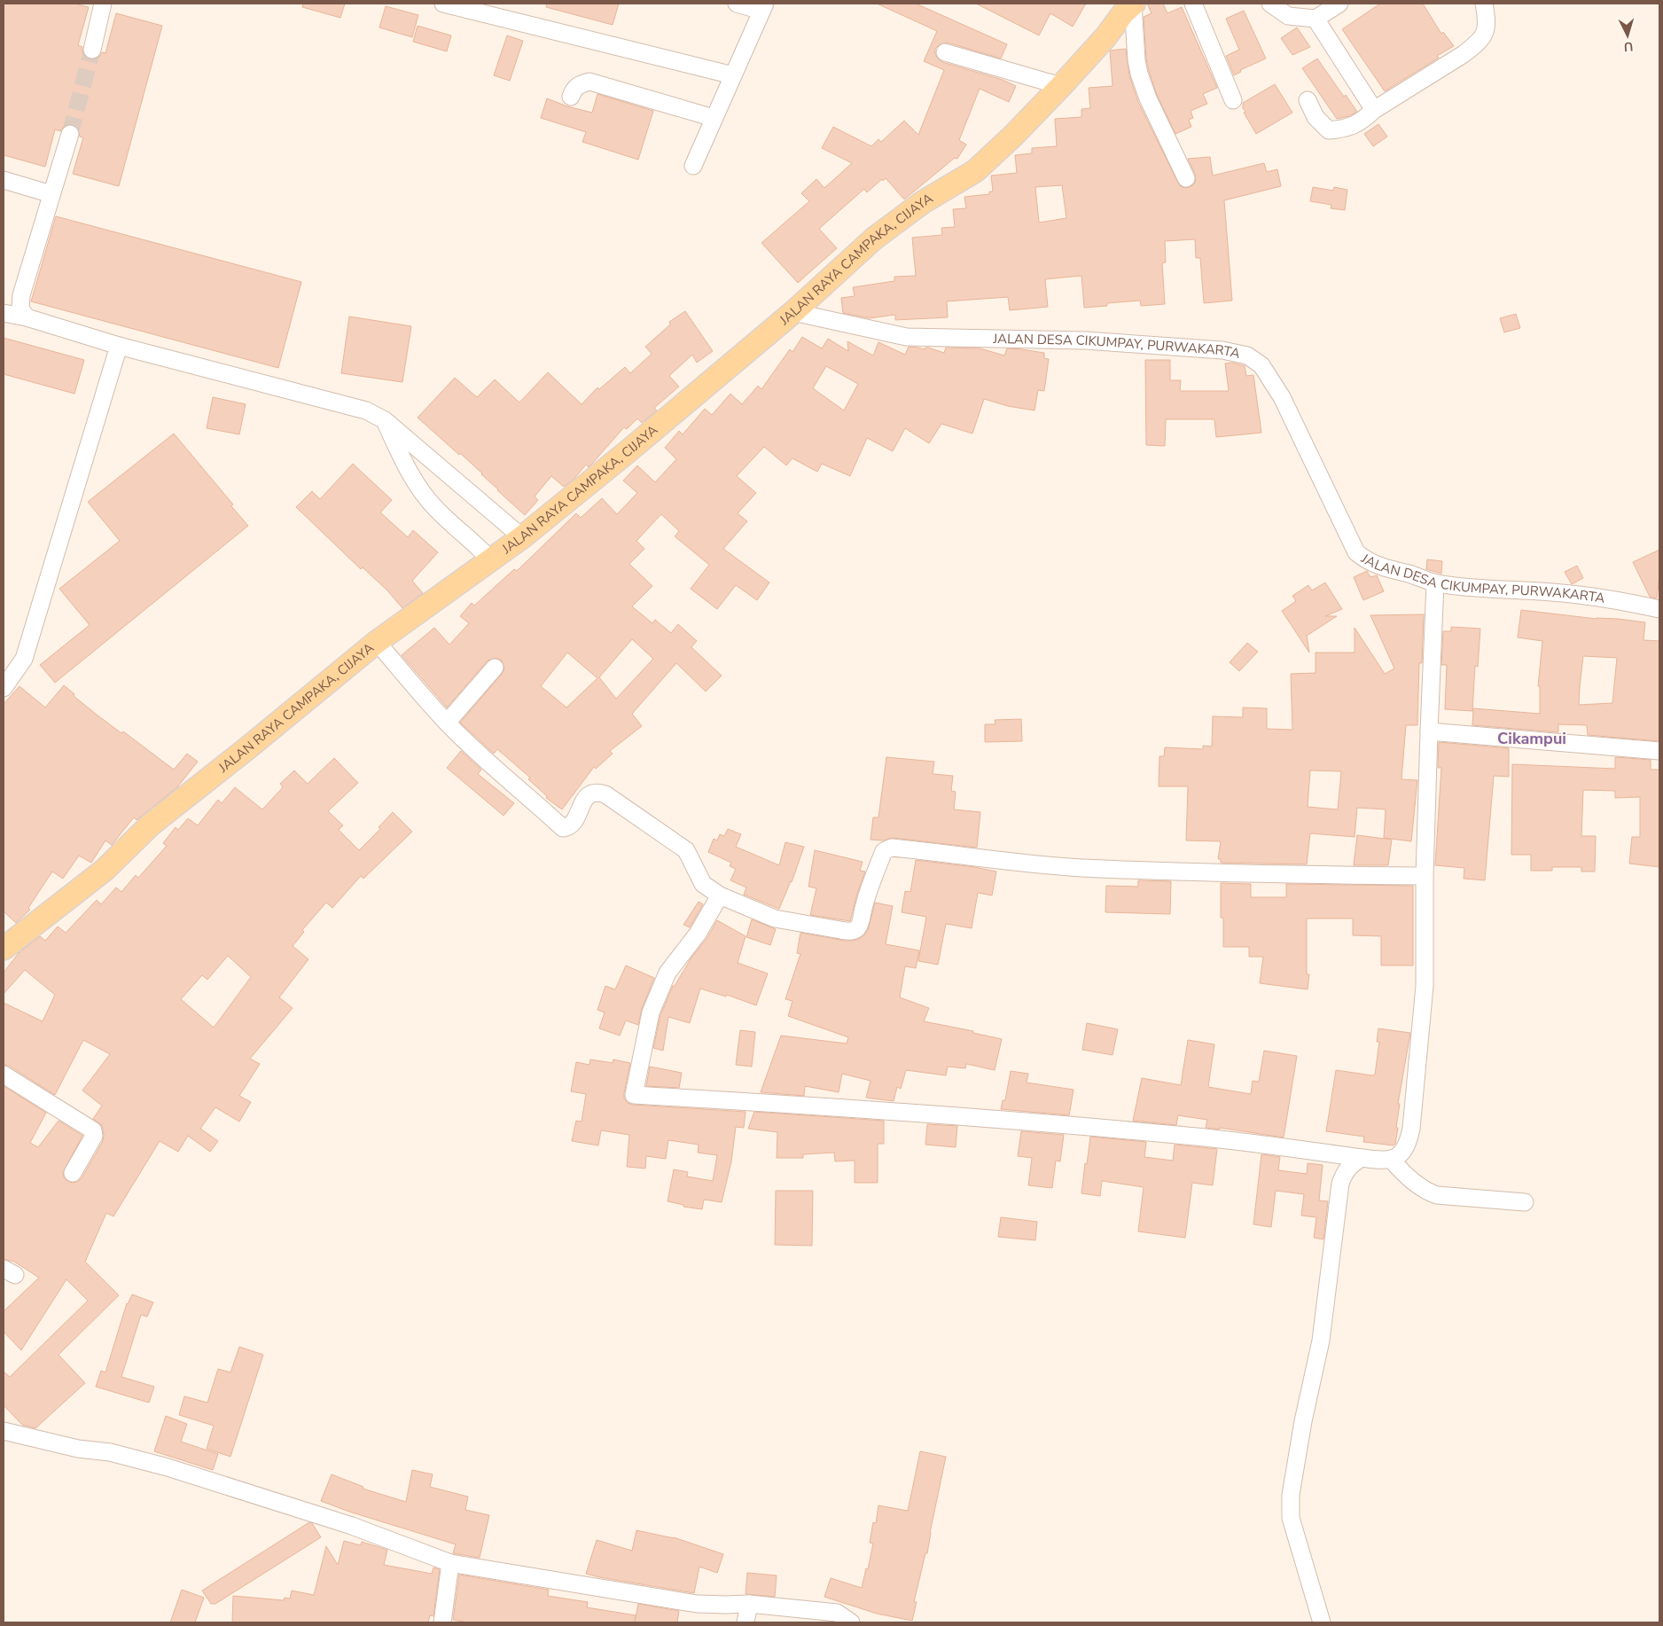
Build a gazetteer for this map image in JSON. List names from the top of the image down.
{
  "streets": {
    "main road": ["JALAN RAYA CAMPAKA, CIJAYA"],
    "street": ["JALAN DESA CIKUMPAY, PURWAKARTA"]
  },
  "crossings": [
    ["JALAN RAYA CAMPAKA, CIJAYA", "JALAN DESA CIKUMPAY, PURWAKARTA"]
  ],
  "districts": ["Cikampui"],
  "north": "bottom"
}
